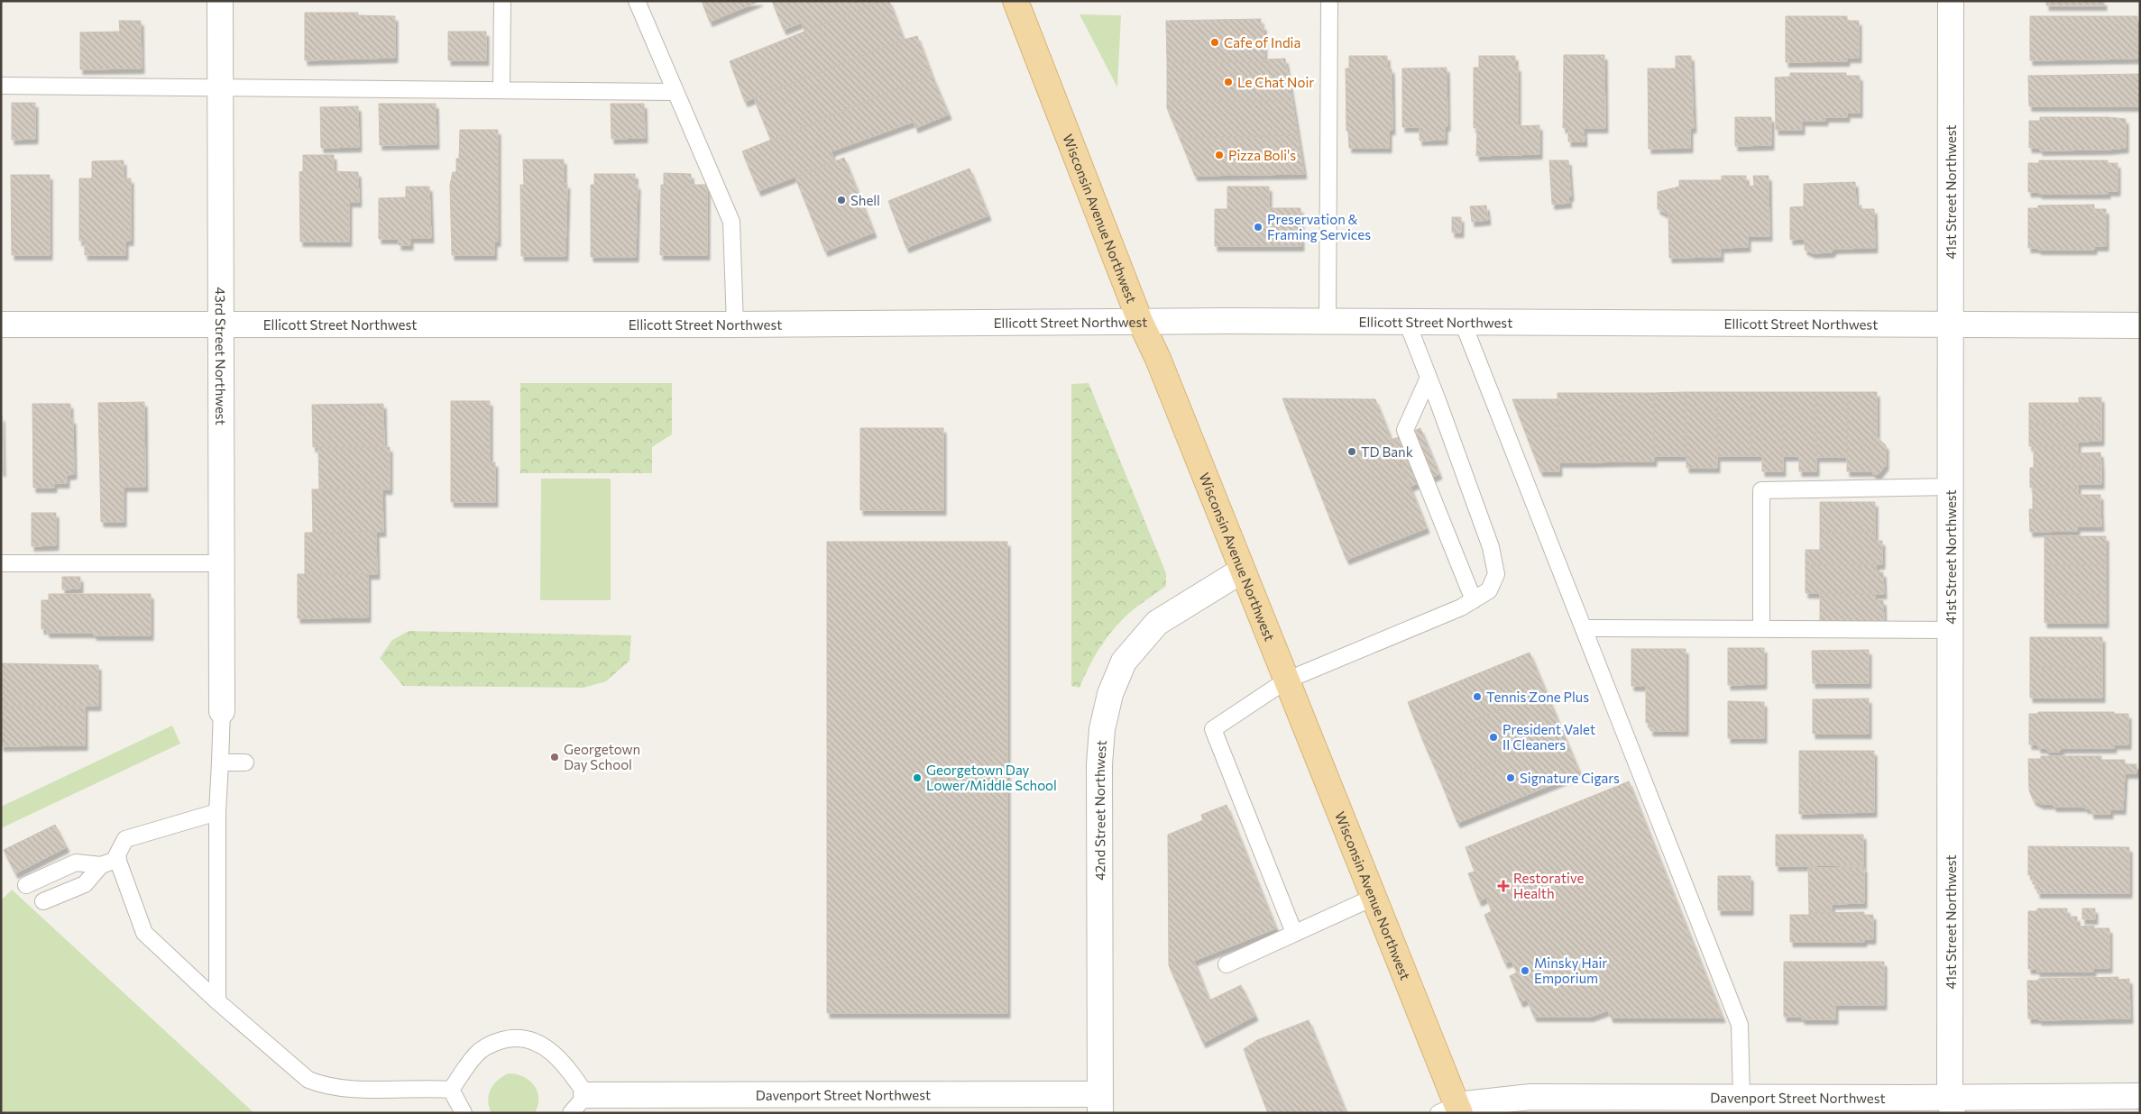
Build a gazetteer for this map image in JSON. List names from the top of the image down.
{
  "streets": {
    "main road": ["Wisconsin Avenue Northwest"],
    "street": [
      "41st Street Northwest",
      "Ellicott Street Northwest",
      "43rd Street Northwest",
      "42nd Street Northwest",
      "Davenport Street Northwest"
    ]
  },
  "crossings": [
    ["41st Street Northwest", "Ellicott Street Northwest"],
    ["41st Street Northwest", "Davenport Street Northwest"],
    ["Wisconsin Avenue Northwest", "Ellicott Street Northwest"],
    ["Wisconsin Avenue Northwest", "42nd Street Northwest"],
    ["Wisconsin Avenue Northwest", "Davenport Street Northwest"],
    ["Ellicott Street Northwest", "43rd Street Northwest"],
    ["42nd Street Northwest", "Davenport Street Northwest"]
  ],
  "places": {
    "other": [
      "Cafe of India",
      "Le Chat Noir",
      "Pizza Boli's",
      "Shell",
      "Preservation & Framing Services",
      "TD Bank",
      "Tennis Zone Plus",
      "President Valet II Cleaners",
      "Georgetown Day School",
      "Georgetown Day Lower/Middle School",
      "Signature Cigars",
      "Minsky Hair Emporium"
    ],
    "health": ["Restorative Health"]
  }
}
